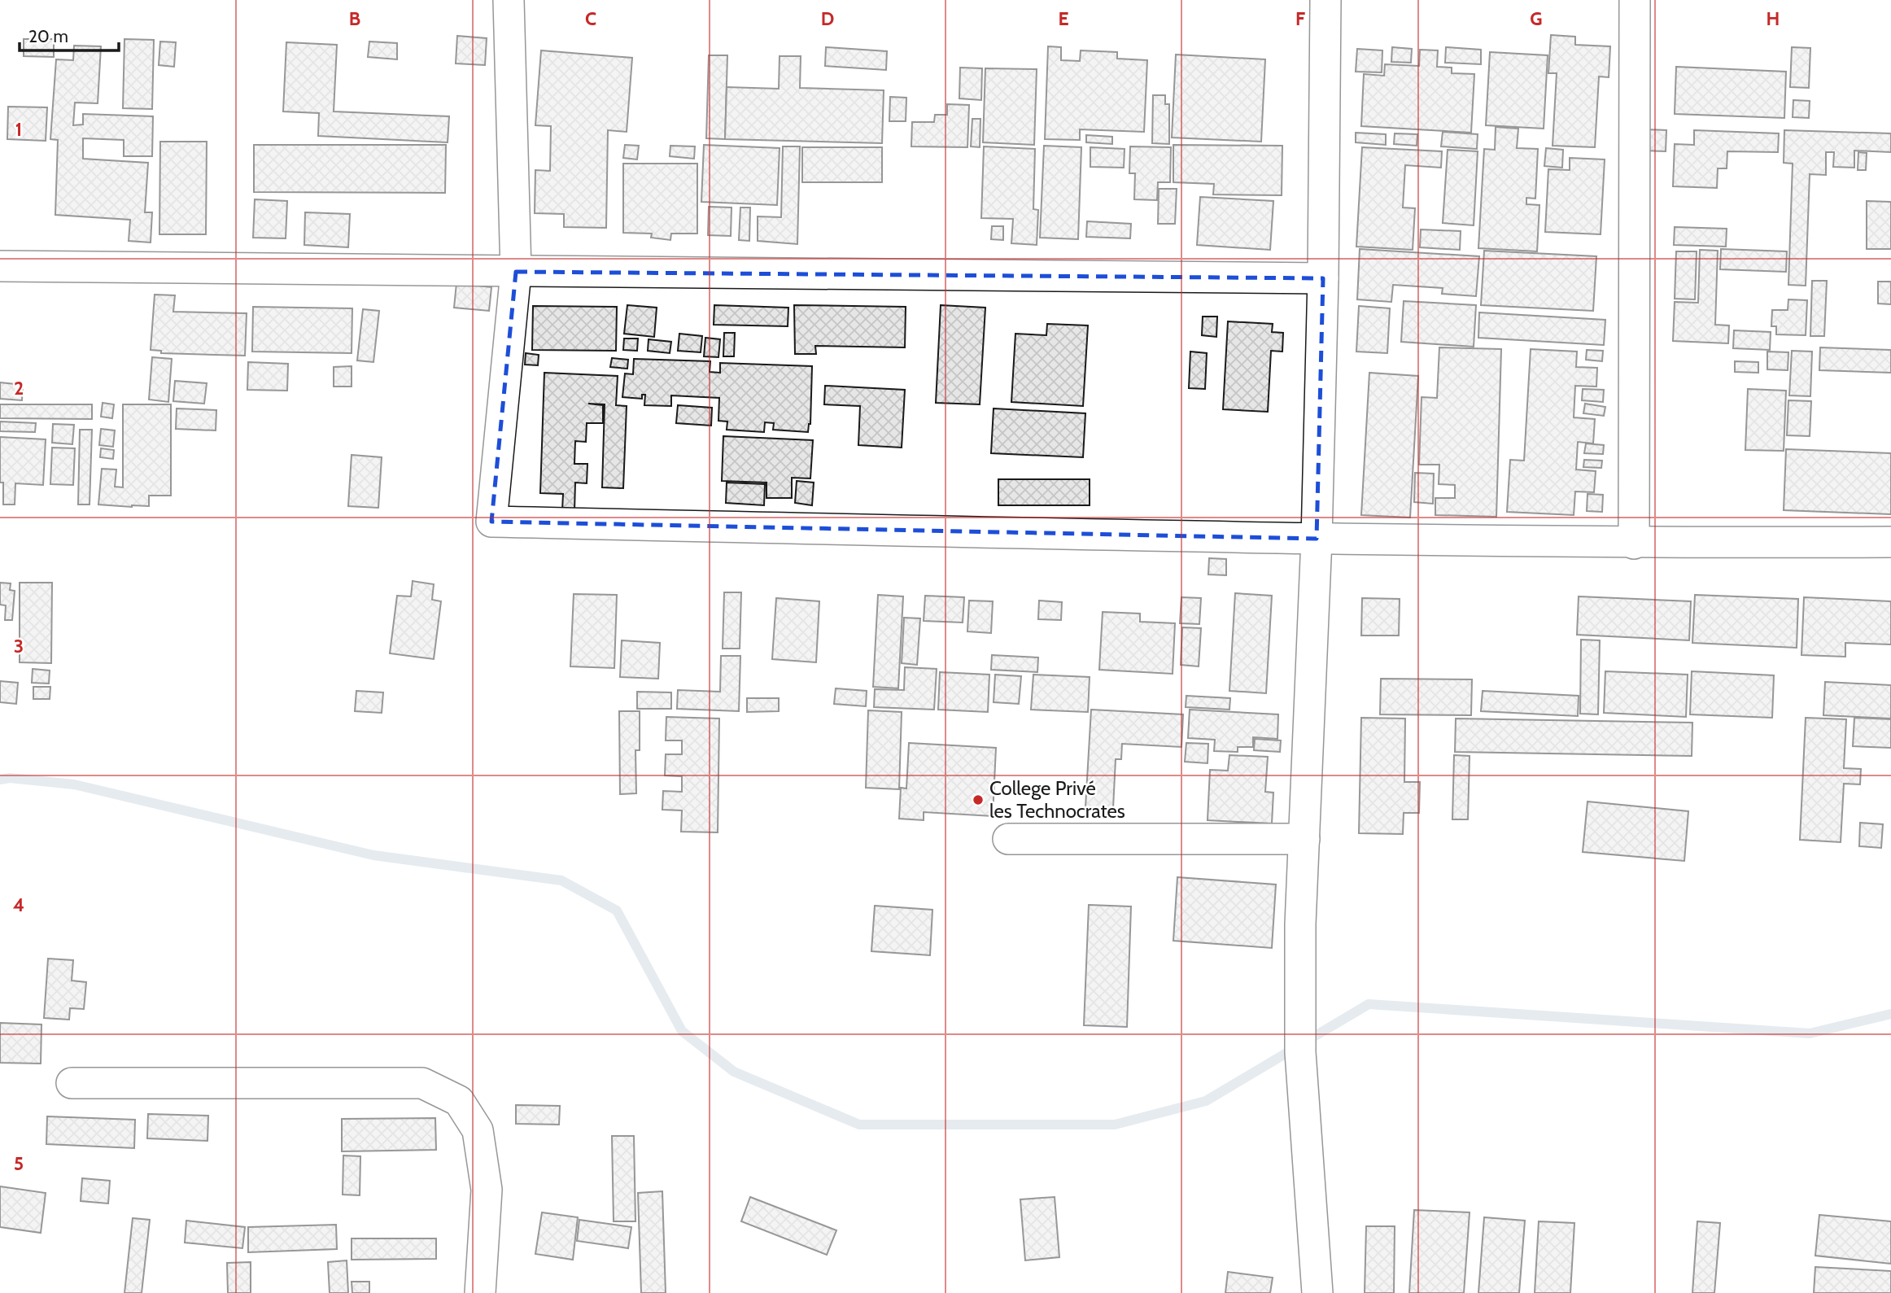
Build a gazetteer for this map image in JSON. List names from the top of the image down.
{
  "places": ["College Privé les Technocrates"],
  "scale_bar": "20 m",
  "grid": {
    "columns": [
      "B",
      "C",
      "D",
      "E",
      "F",
      "G",
      "H"
    ],
    "rows": [
      "1",
      "2",
      "3",
      "4",
      "5"
    ]
  }
}
